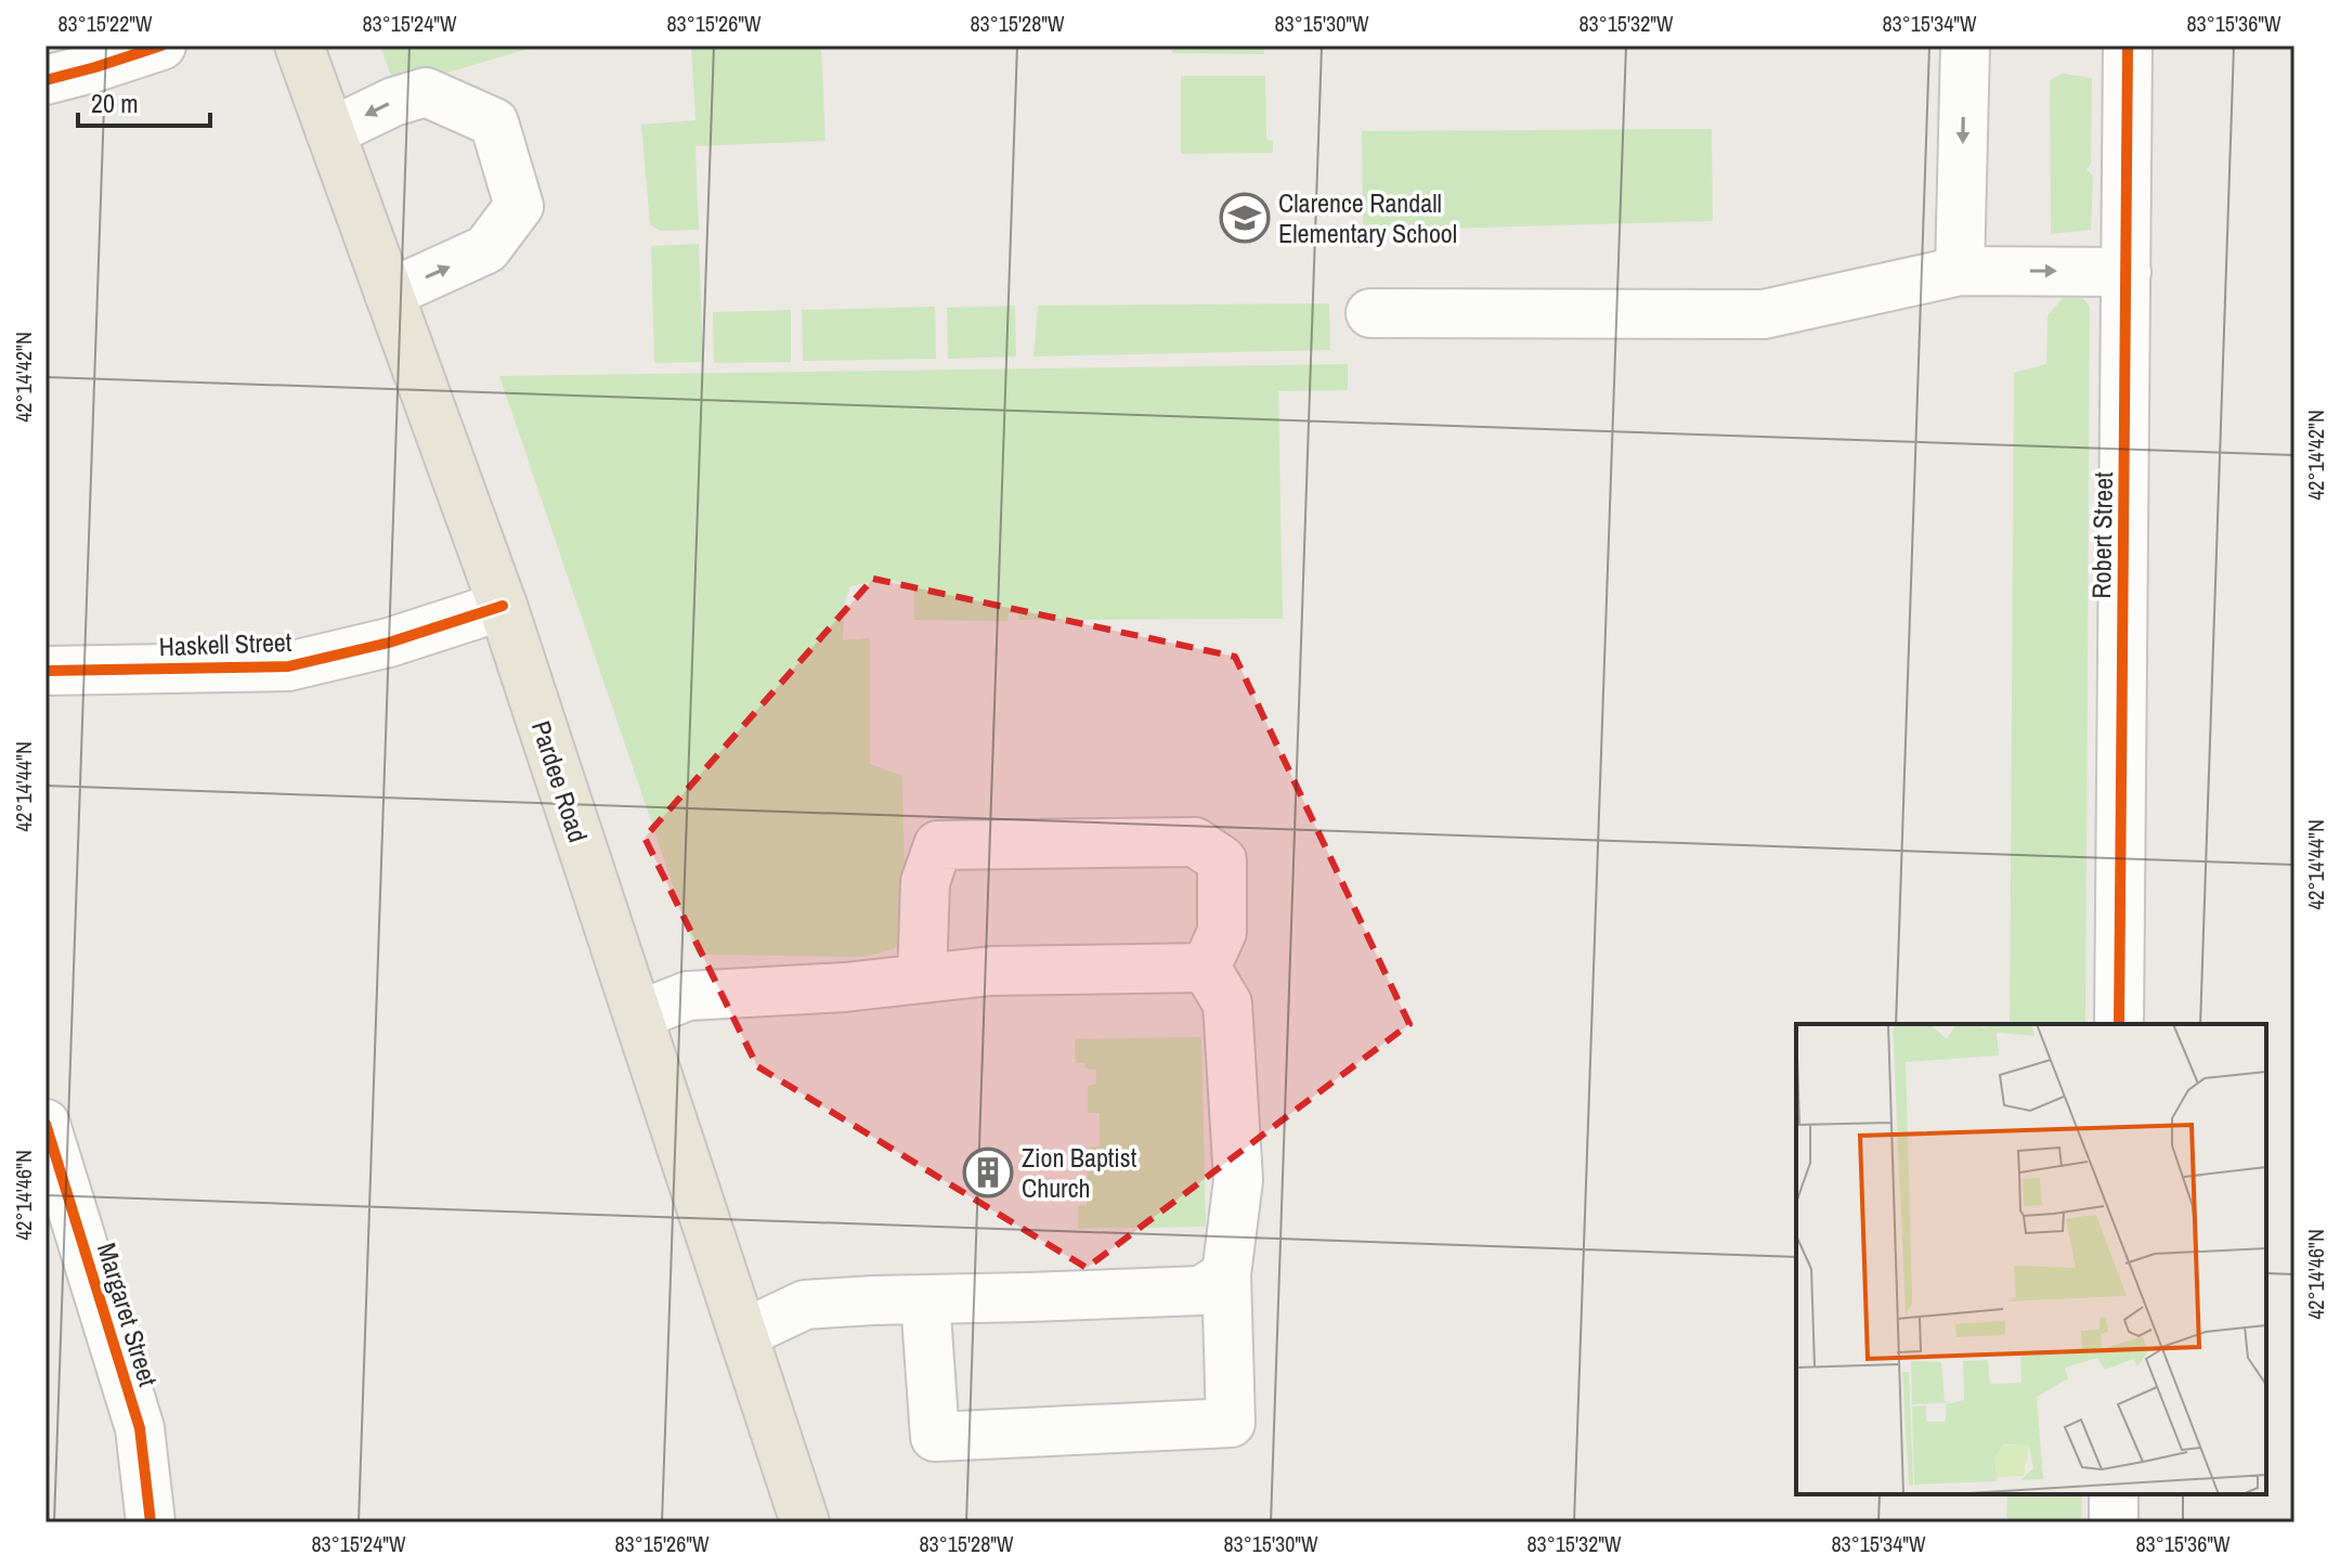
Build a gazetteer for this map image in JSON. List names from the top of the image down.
{
  "streets": {
    "main road": ["Pardee Road"],
    "street": ["Robert Street", "Haskell Street", "Margaret Street"]
  },
  "crossings": [
    ["Haskell Street", "Pardee Road"]
  ],
  "places": {
    "school or university": ["Clarence Randall Elementary School"],
    "building": ["Zion Baptist Church"]
  },
  "scale_bar": "20 m",
  "coordinates": [
    "83°15'22\"W",
    "83°15'24\"W",
    "83°15'26\"W",
    "83°15'28\"W",
    "83°15'30\"W",
    "83°15'32\"W",
    "83°15'34\"W",
    "83°15'36\"W",
    "42°14'42\"N",
    "42°14'44\"N",
    "42°14'46\"N"
  ]
}
